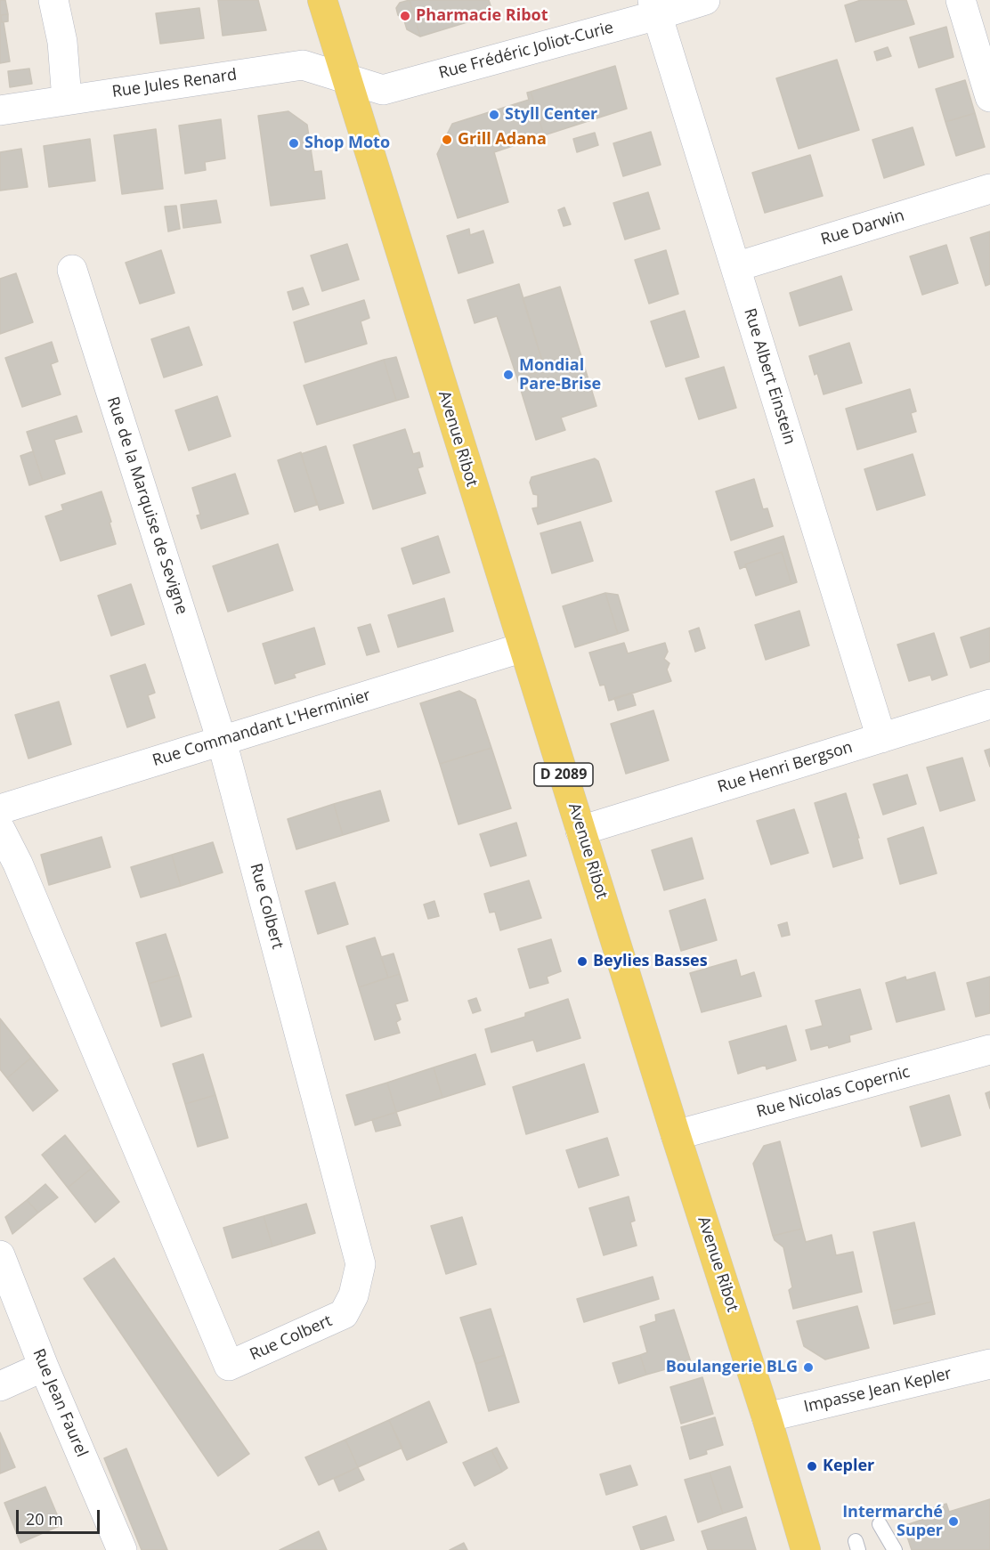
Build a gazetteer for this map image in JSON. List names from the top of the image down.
{
  "streets": {
    "main road": ["Avenue Ribot", "D 2089"],
    "street": [
      "Rue Frédéric Joliot-Curie",
      "Rue Jules Renard",
      "Rue Darwin",
      "Rue Albert Einstein",
      "Rue de la Marquise de Sevigne",
      "Rue Commandant L'Herminier",
      "Rue Henri Bergson",
      "Rue Colbert",
      "Rue Nicolas Copernic",
      "Impasse Jean Kepler",
      "Rue Jean Faurel"
    ]
  },
  "crossings": [
    ["Rue Frédéric Joliot-Curie", "Rue Jules Renard"],
    ["Rue Frédéric Joliot-Curie", "Rue Albert Einstein"],
    ["Rue Frédéric Joliot-Curie", "Avenue Ribot"],
    ["Rue Jules Renard", "Avenue Ribot"],
    ["Rue Darwin", "Rue Albert Einstein"],
    ["Rue Albert Einstein", "Rue Henri Bergson"],
    ["Avenue Ribot", "Rue Commandant L'Herminier"],
    ["Avenue Ribot", "Rue Henri Bergson"],
    ["Avenue Ribot", "Rue Nicolas Copernic"],
    ["Avenue Ribot", "Impasse Jean Kepler"],
    ["Rue de la Marquise de Sevigne", "Rue Commandant L'Herminier"],
    ["Rue de la Marquise de Sevigne", "Rue Colbert"],
    ["Rue Commandant L'Herminier", "Rue Colbert"]
  ],
  "places": [
    "Pharmacie Ribot",
    "Styll Center",
    "Grill Adana",
    "Shop Moto",
    "Mondial Pare-Brise",
    "Beylies Basses",
    "Boulangerie BLG",
    "Kepler",
    "Intermarché Super"
  ],
  "scale_bar": "20 m"
}
